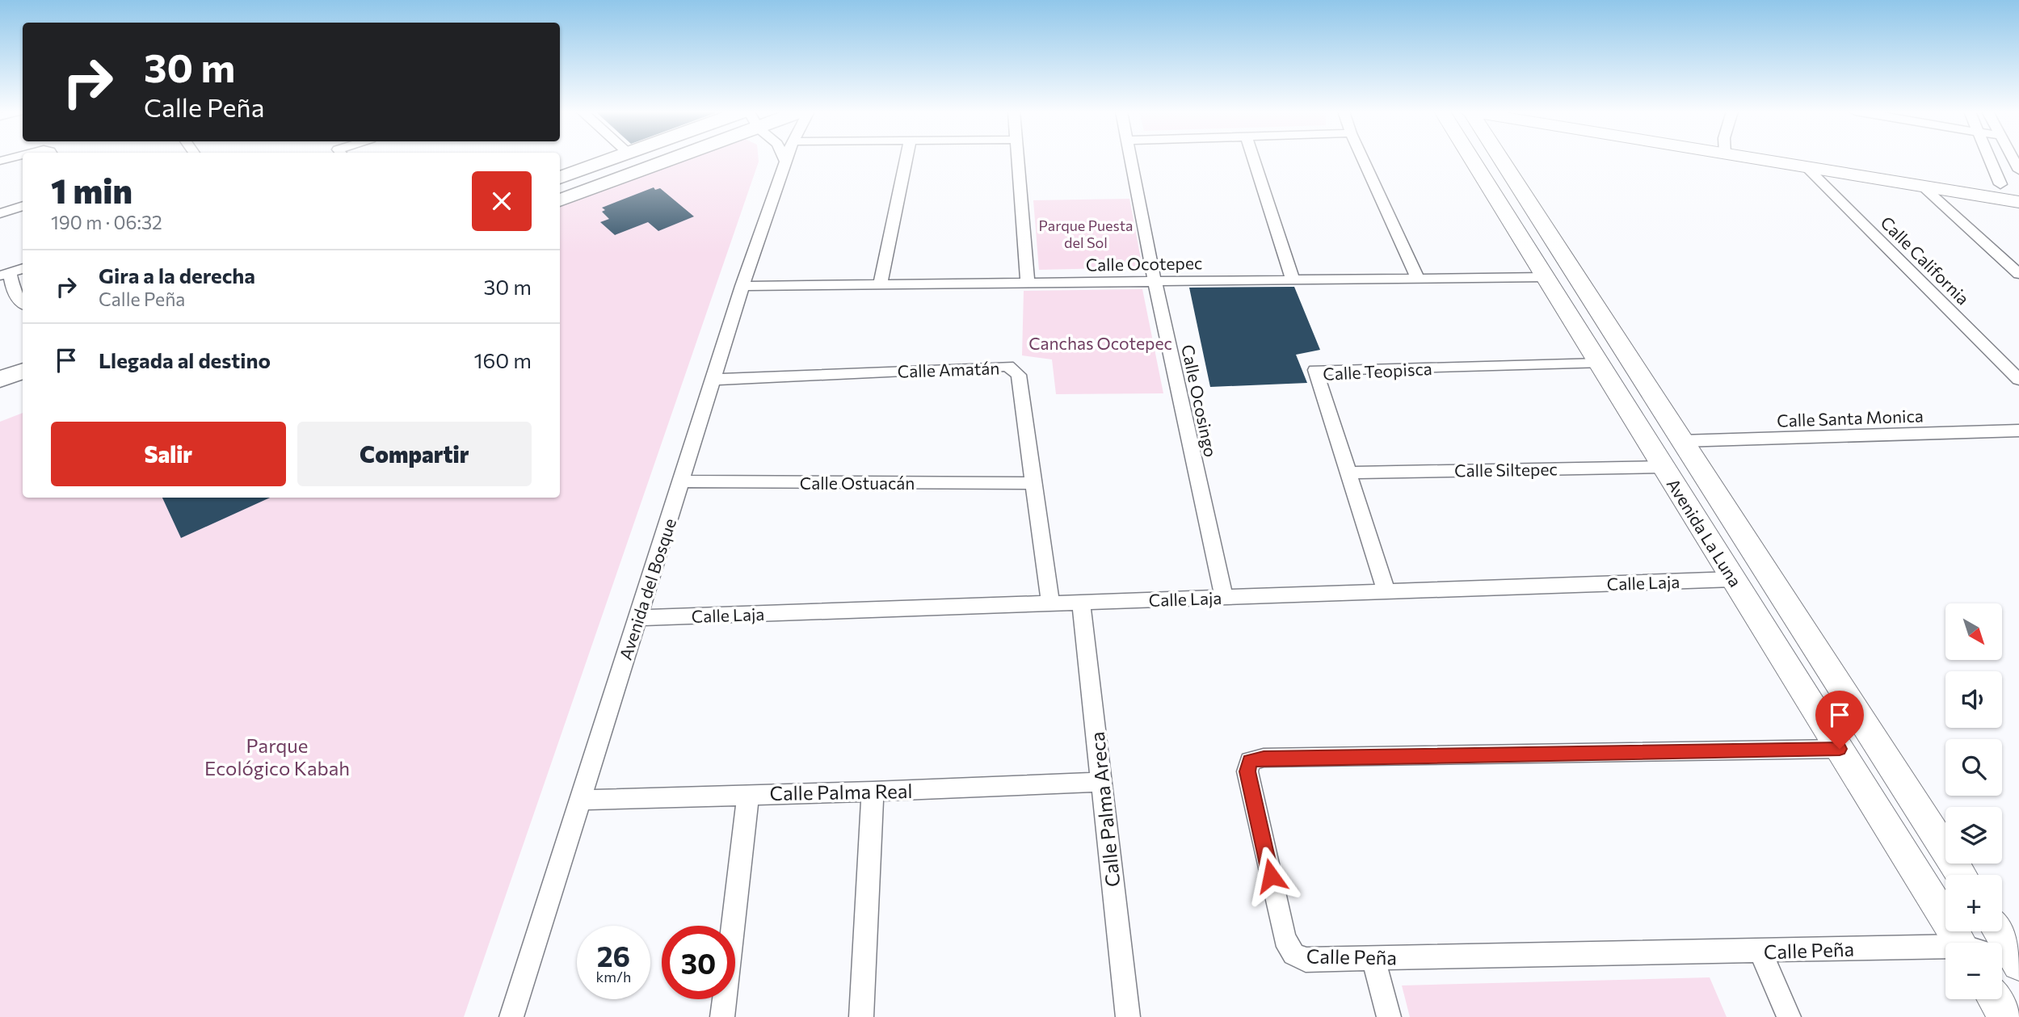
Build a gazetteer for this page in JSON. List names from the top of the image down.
{
  "streets": {
    "main road": ["Avenida La Luna"],
    "street": [
      "Calle California",
      "Calle Ocotepec",
      "Calle Amatán",
      "Calle Teopisca",
      "Calle Ocosingo",
      "Calle Santa Monica",
      "Calle Siltepec",
      "Calle Ostuacán",
      "Calle Laja",
      "Avenida del Bosque",
      "Calle Palma Real",
      "Calle Palma Areca",
      "Calle Peña"
    ]
  },
  "crossings": [
    ["Calle Ocotepec", "Calle Ocosingo"],
    ["Calle Ocotepec", "Avenida La Luna"],
    ["Calle Ocotepec", "Avenida del Bosque"],
    ["Calle Amatán", "Calle Ostuacán"],
    ["Calle Amatán", "Calle Laja"],
    ["Calle Amatán", "Avenida del Bosque"],
    ["Calle Teopisca", "Calle Siltepec"],
    ["Calle Teopisca", "Avenida La Luna"],
    ["Calle Teopisca", "Calle Laja"],
    ["Calle Ocosingo", "Calle Laja"],
    ["Calle Santa Monica", "Avenida La Luna"],
    ["Calle Siltepec", "Avenida La Luna"],
    ["Calle Ostuacán", "Avenida del Bosque"],
    ["Avenida La Luna", "Calle Laja"],
    ["Avenida La Luna", "Calle Peña"],
    ["Calle Laja", "Avenida del Bosque"],
    ["Calle Laja", "Calle Palma Areca"],
    ["Avenida del Bosque", "Calle Palma Real"],
    ["Calle Palma Real", "Calle Palma Areca"]
  ],
  "parks": ["Parque Puesta del Sol", "Canchas Ocotepec", "Parque Ecológico Kabah"],
  "north": "bottom right",
  "page": {
    "turn": ["30 m", "Calle Peña"],
    "heading": ["1 min", "190 m · 06:32"],
    "list": [
      {
        "name": "Gira a la derecha",
        "note": "Calle Peña",
        "value": "30 m"
      },
      {
        "name": "Llegada al destino",
        "value": "160 m"
      }
    ],
    "buttons": ["Salir", "Compartir"],
    "map_buttons": ["+", "−"],
    "speed": "26 km/h",
    "limit": "30"
  }
}
